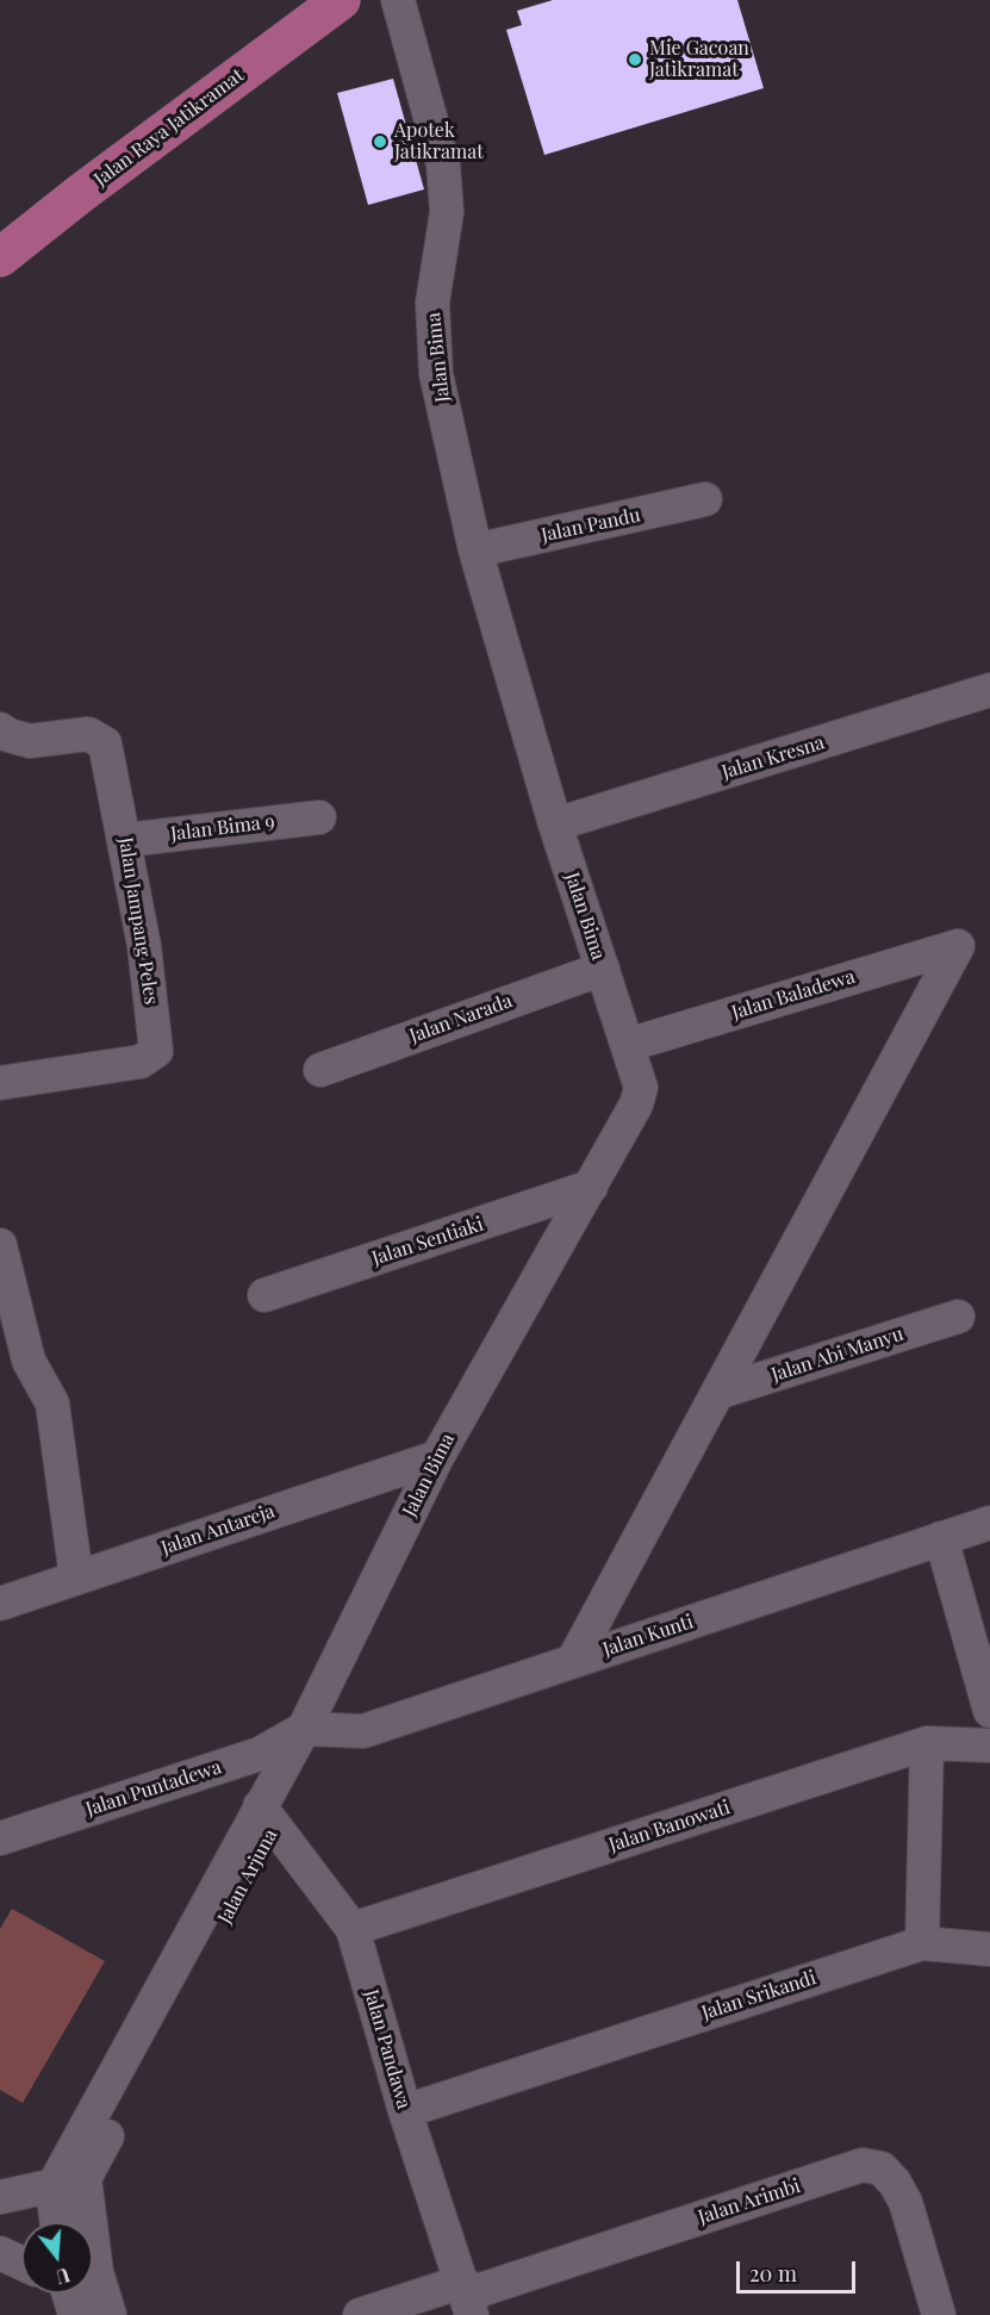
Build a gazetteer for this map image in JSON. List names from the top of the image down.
{
  "streets": {
    "main road": ["Jalan Raya Jatikramat"],
    "street": [
      "Jalan Bima",
      "Jalan Pandu",
      "Jalan Kresna",
      "Jalan Bima 9",
      "Jalan Jampang Peles",
      "Jalan Baladewa",
      "Jalan Narada",
      "Jalan Sentiaki",
      "Jalan Abi Manyu",
      "Jalan Antareja",
      "Jalan Kunti",
      "Jalan Puntadewa",
      "Jalan Banowati",
      "Jalan Arjuna",
      "Jalan Srikandi",
      "Jalan Pandawa",
      "Jalan Arimbi"
    ]
  },
  "crossings": [
    ["Jalan Bima", "Jalan Pandu"],
    ["Jalan Bima", "Jalan Kresna"],
    ["Jalan Bima", "Jalan Baladewa"],
    ["Jalan Bima", "Jalan Narada"],
    ["Jalan Bima", "Jalan Sentiaki"],
    ["Jalan Bima", "Jalan Antareja"],
    ["Jalan Bima", "Jalan Kunti"],
    ["Jalan Bima", "Jalan Puntadewa"],
    ["Jalan Bima", "Jalan Arjuna"],
    ["Jalan Bima 9", "Jalan Jampang Peles"],
    ["Jalan Baladewa", "Jalan Abi Manyu"],
    ["Jalan Kunti", "Jalan Puntadewa"],
    ["Jalan Banowati", "Jalan Pandawa"],
    ["Jalan Arjuna", "Jalan Pandawa"],
    ["Jalan Srikandi", "Jalan Pandawa"],
    ["Jalan Pandawa", "Jalan Arimbi"]
  ],
  "places": ["Mie Gacoan Jatikramat", "Apotek Jatikramat"],
  "scale_bar": "20 m",
  "north": "bottom"
}
